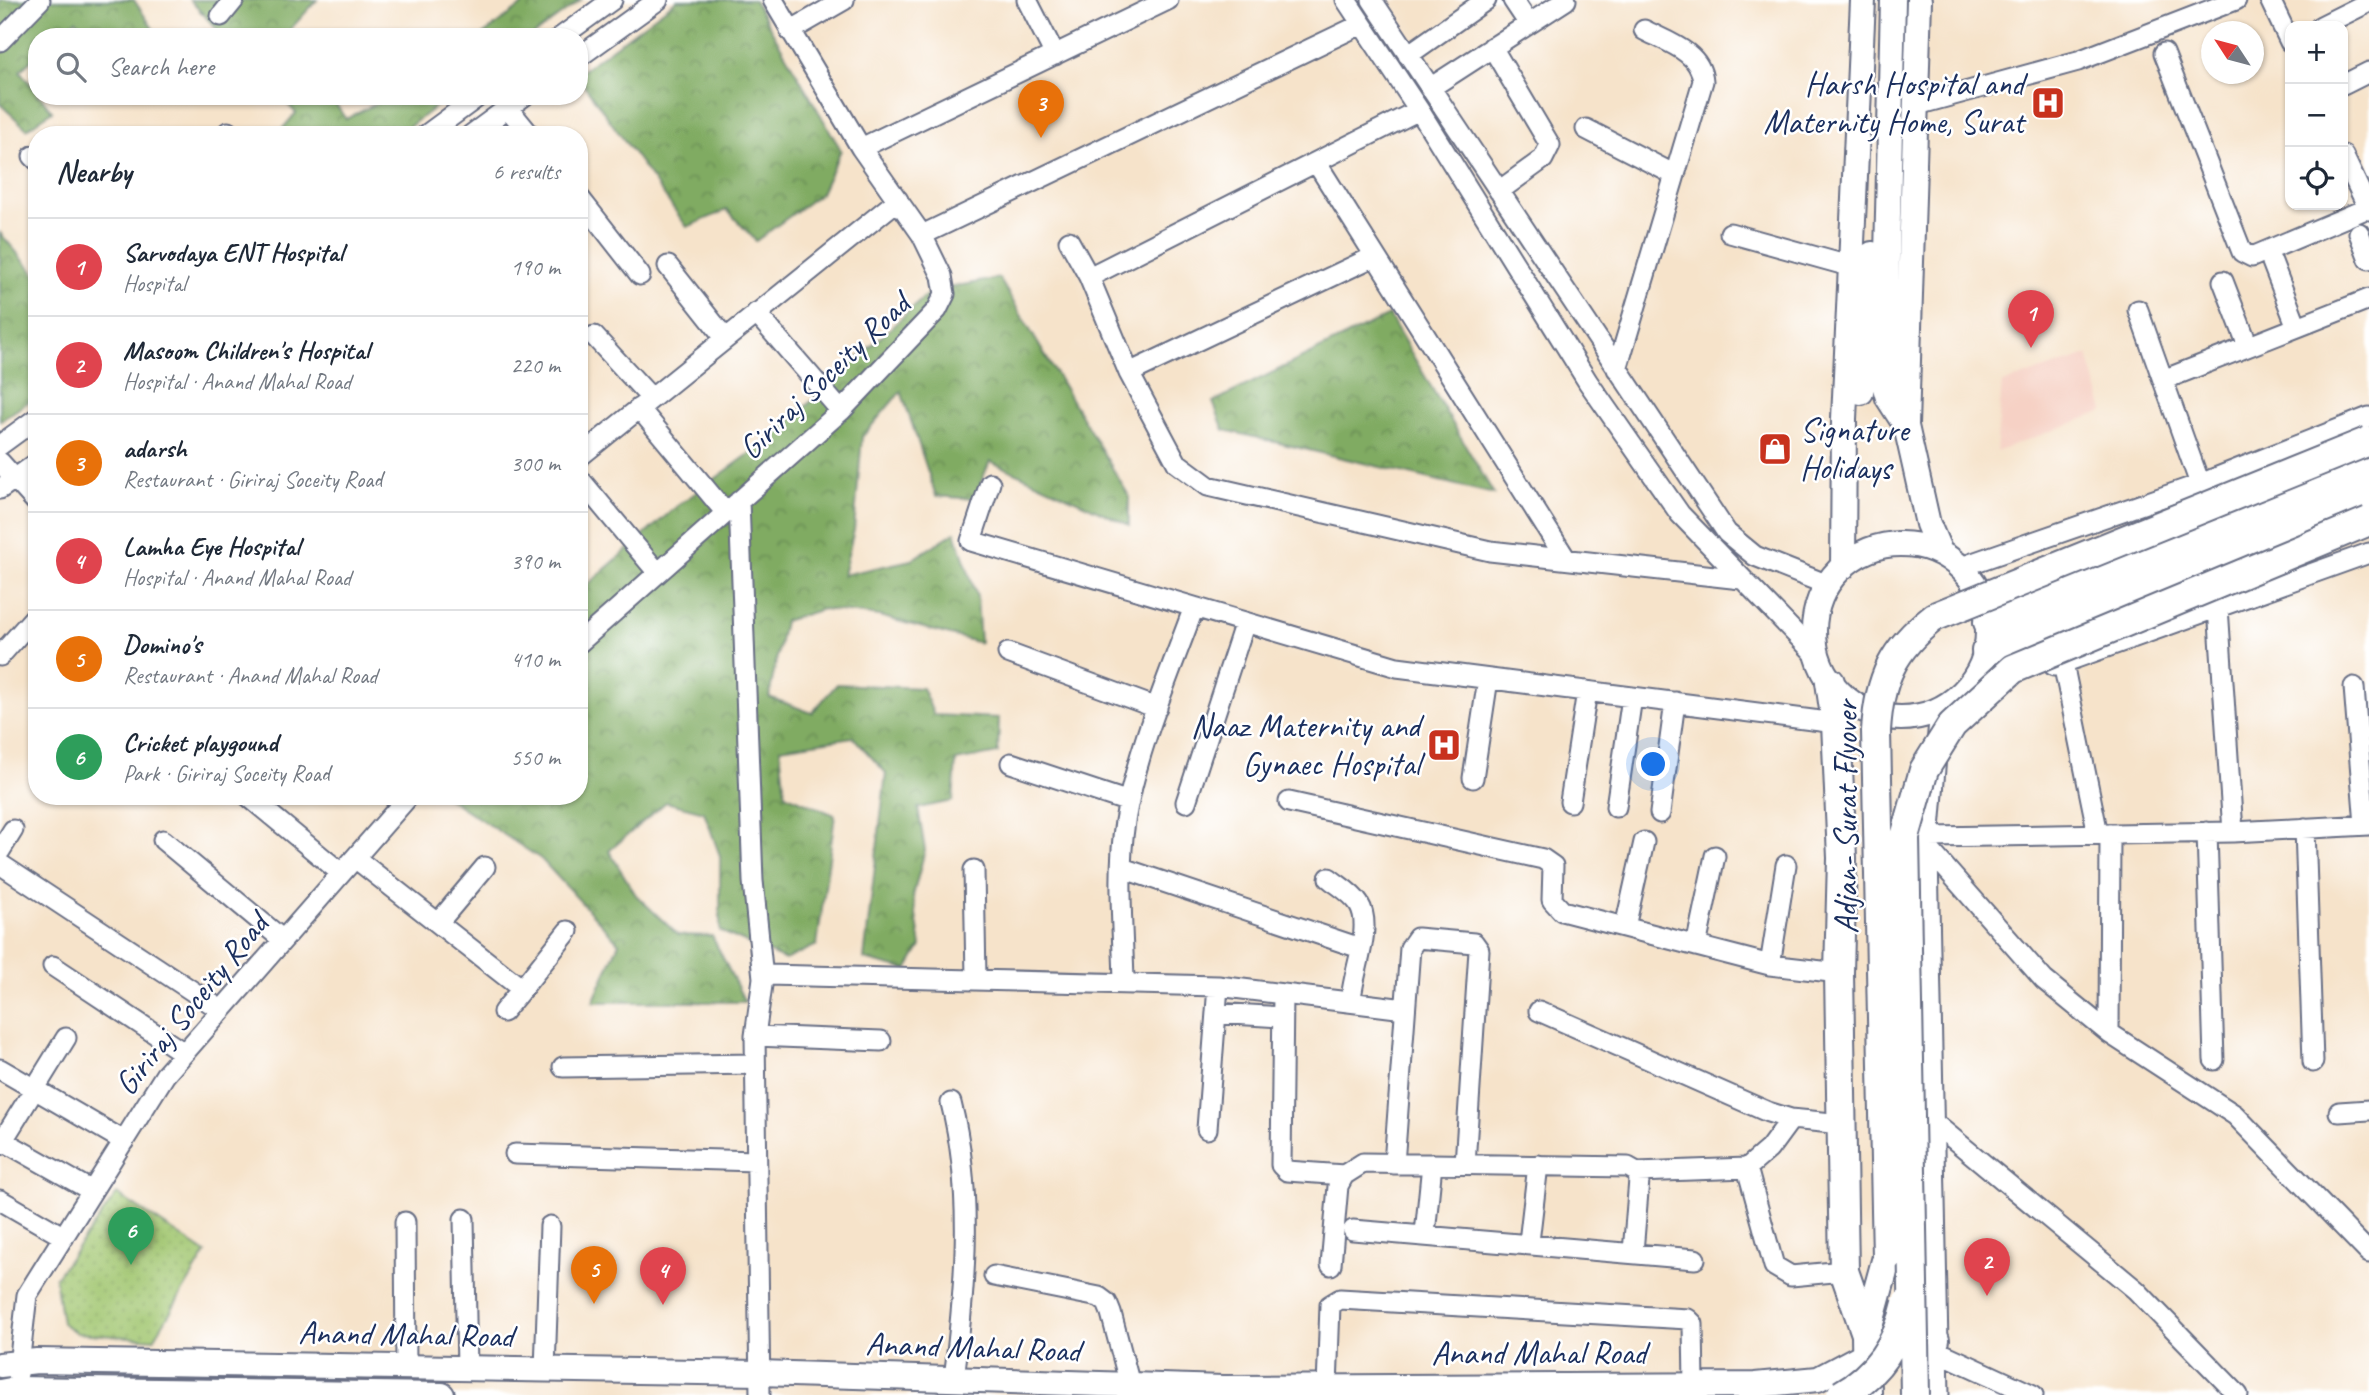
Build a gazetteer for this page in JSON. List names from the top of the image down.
{
  "streets": {
    "highway": ["Adjan- Surat Flyover"],
    "main road": ["Anand Mahal Road"],
    "street": ["Giriraj Soceity Road"]
  },
  "crossings": [
    ["Giriraj Soceity Road", "Anand Mahal Road"],
    ["Adjan- Surat Flyover", "Anand Mahal Road"]
  ],
  "places": {
    "hospital": ["Harsh Hospital and Maternity Home, Surat", "Naaz Maternity and Gynaec Hospital"],
    "shop": ["Signature Holidays"]
  },
  "north": "top left",
  "page": {
    "map_buttons": ["+", "−"],
    "search": "Search here",
    "pins": [
      "3",
      "1",
      "6",
      "2",
      "5",
      "4"
    ],
    "heading": ["Nearby", "6 results"],
    "list": [
      {
        "mark": "1",
        "name": "Sarvodaya ENT Hospital",
        "note": "Hospital",
        "value": "190 m"
      },
      {
        "mark": "2",
        "name": "Masoom Children's Hospital",
        "note": "Hospital · Anand Mahal Road",
        "value": "220 m"
      },
      {
        "mark": "3",
        "name": "adarsh",
        "note": "Restaurant · Giriraj Soceity Road",
        "value": "300 m"
      },
      {
        "mark": "4",
        "name": "Lamha Eye Hospital",
        "note": "Hospital · Anand Mahal Road",
        "value": "390 m"
      },
      {
        "mark": "5",
        "name": "Domino's",
        "note": "Restaurant · Anand Mahal Road",
        "value": "410 m"
      },
      {
        "mark": "6",
        "name": "Cricket playgound",
        "note": "Park · Giriraj Soceity Road",
        "value": "550 m"
      }
    ]
  }
}
